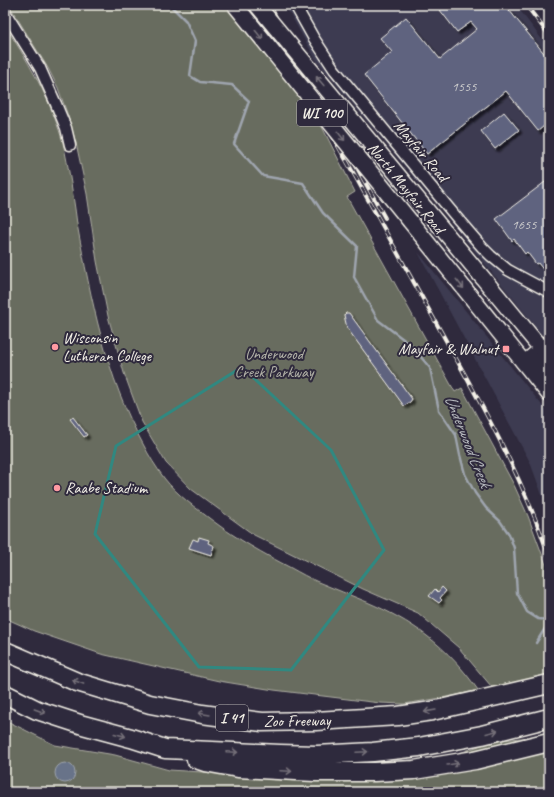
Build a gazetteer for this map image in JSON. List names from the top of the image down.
{
  "streets": {
    "highway": ["I 41", "Zoo Freeway"],
    "main road": ["WI 100", "North Mayfair Road"],
    "street": ["Mayfair Road"]
  },
  "water": ["Underwood Creek"],
  "parks": ["Underwood Creek Parkway"],
  "places": {
    "other": ["Wisconsin Lutheran College", "Raabe Stadium"],
    "transit": ["Mayfair & Walnut"]
  },
  "house_numbers": ["1555", "1655"]
}
